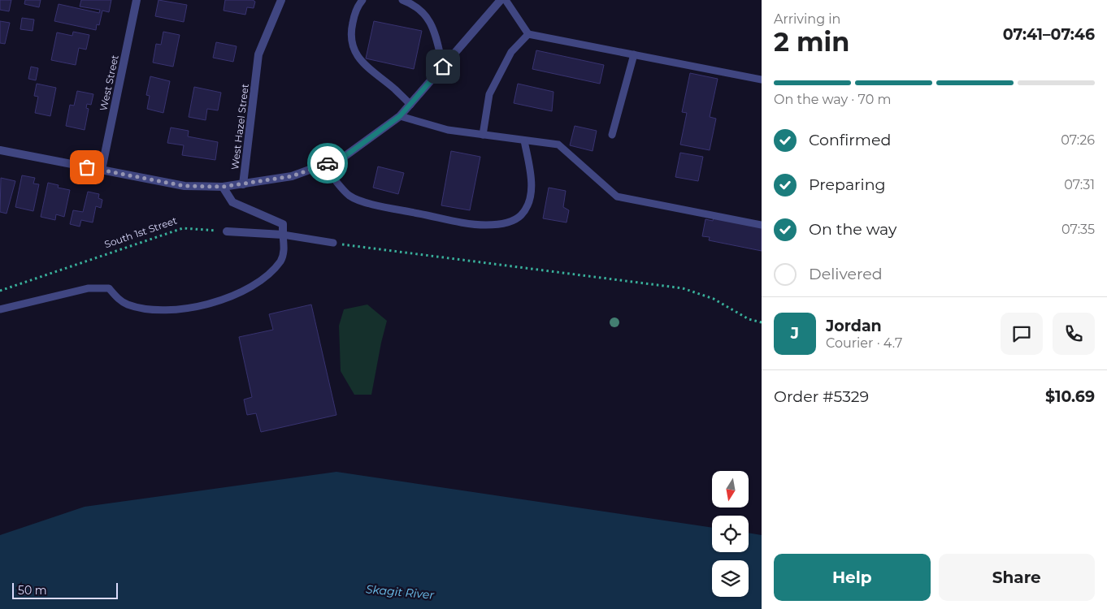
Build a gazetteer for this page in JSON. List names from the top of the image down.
{
  "streets": {
    "street": ["West Street", "West Hazel Street"],
    "path": ["South 1st Street"]
  },
  "crossings": [
    ["West Street", "West Hazel Street"]
  ],
  "water": ["Skagit River"],
  "scale_bar": "50 m",
  "north": "bottom",
  "page": {
    "heading": ["2 min", "Arriving in", "07:41–07:46"],
    "panel": [
      "Jordan",
      "Courier · 4.7",
      "Order #5329",
      "$10.69"
    ],
    "bar": "On the way · 70 m",
    "list": [
      ["Confirmed", "07:26"],
      ["Preparing", "07:31"],
      ["On the way", "07:35"],
      "Delivered"
    ],
    "round": "J",
    "buttons": ["Help", "Share"],
    "scale": "50 m"
  }
}
